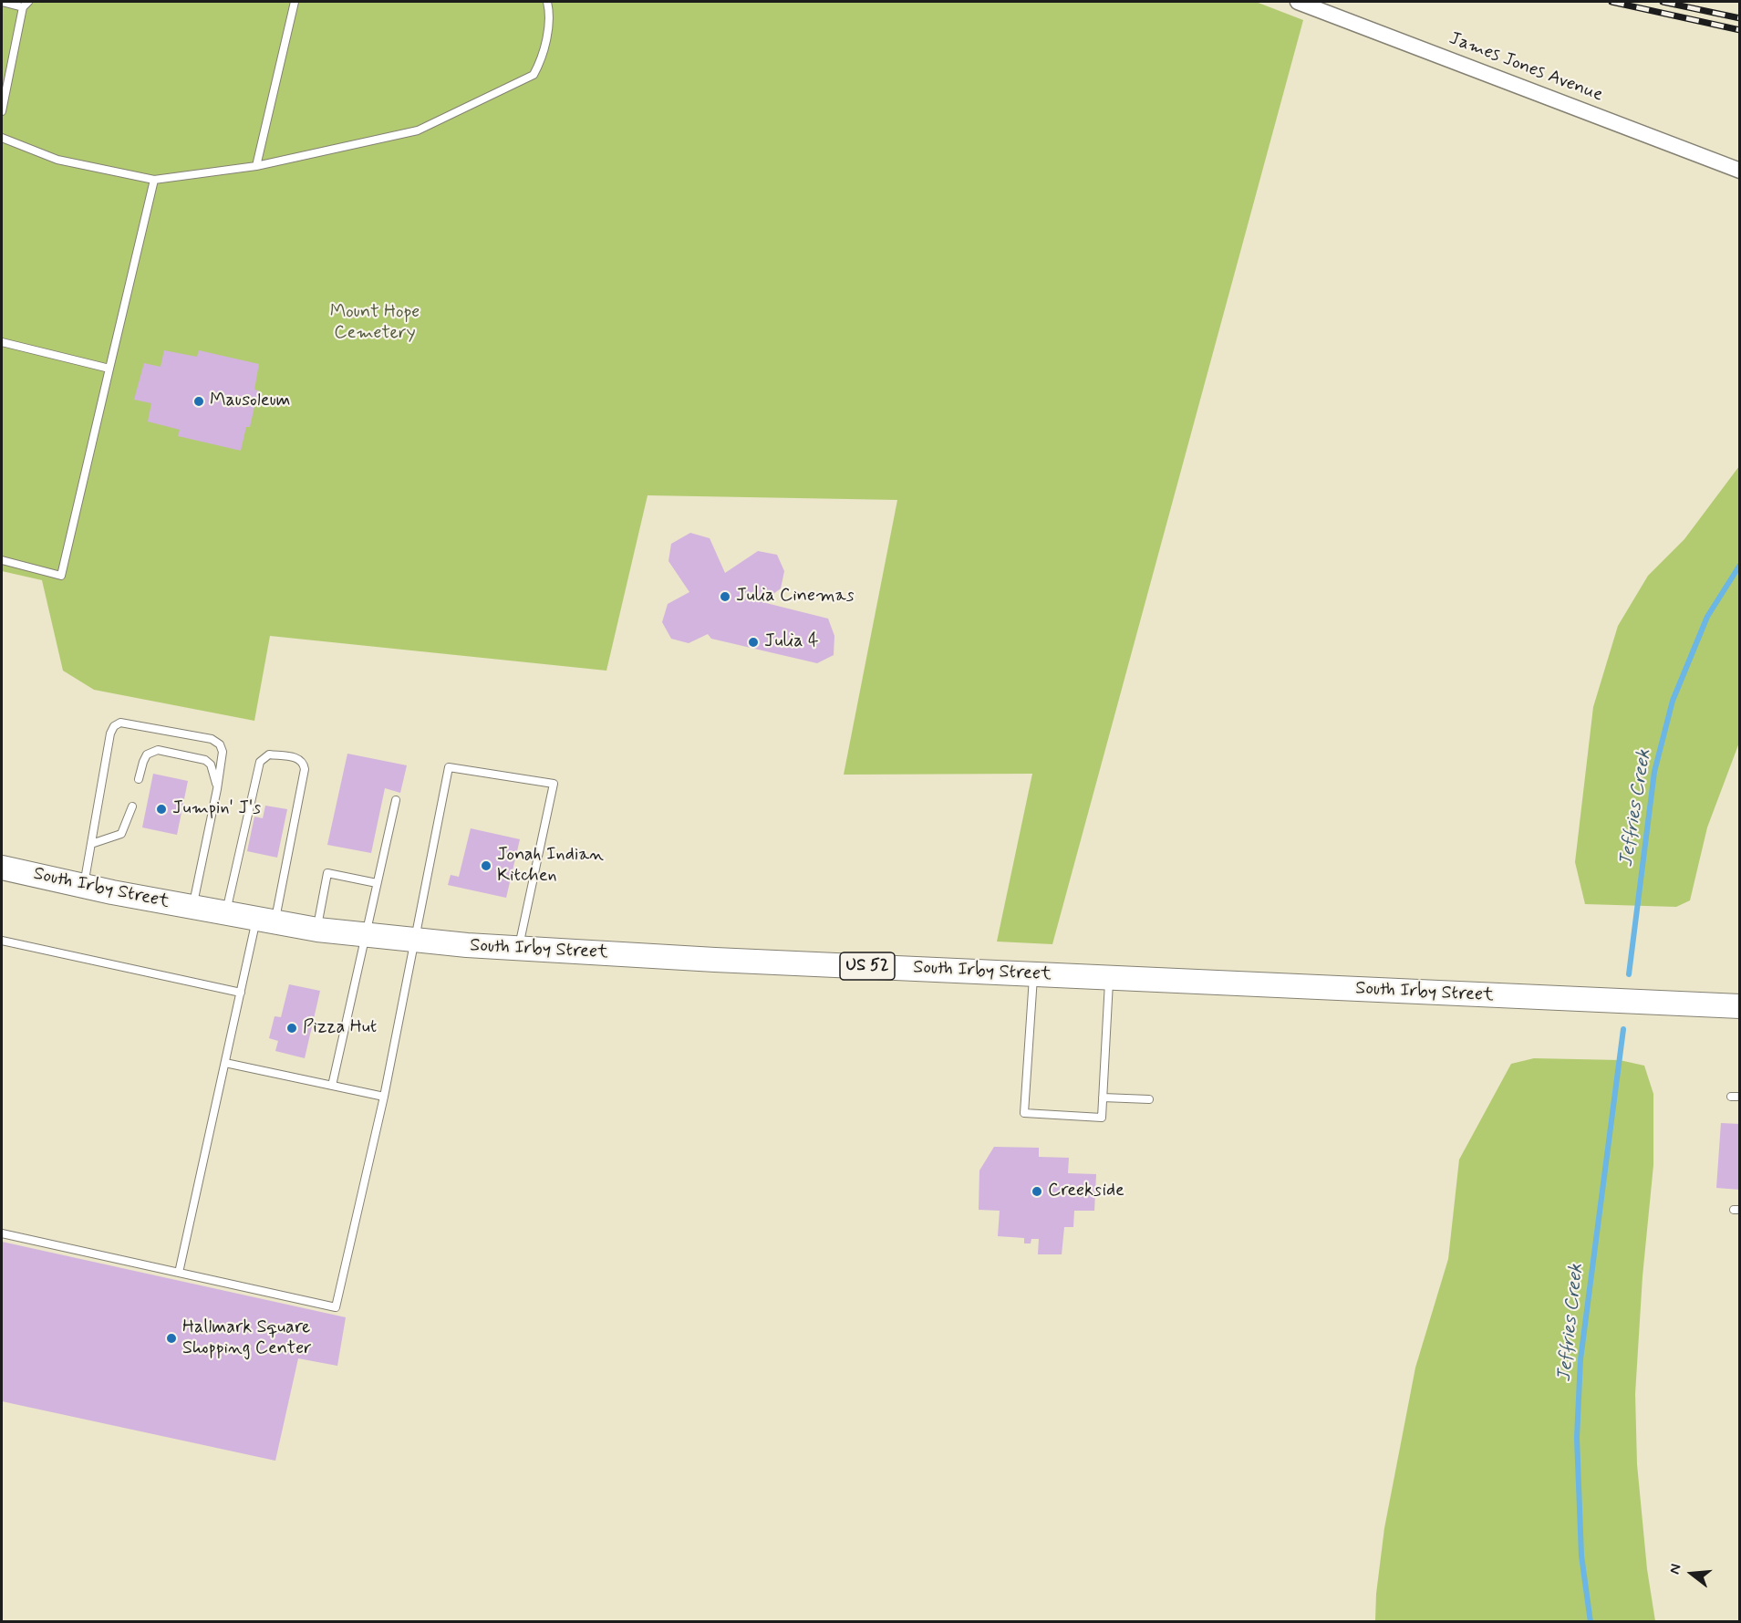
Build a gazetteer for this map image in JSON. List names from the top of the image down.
{
  "streets": {
    "main road": ["South Irby Street", "US 52"],
    "street": ["James Jones Avenue"]
  },
  "water": ["Jeffries Creek"],
  "parks": ["Mount Hope Cemetery"],
  "places": [
    "Mausoleum",
    "Julia Cinemas",
    "Julia 4",
    "Jumpin' J's",
    "Jonah Indian Kitchen",
    "Pizza Hut",
    "Creekside",
    "Hallmark Square Shopping Center"
  ],
  "north": "left"
}
